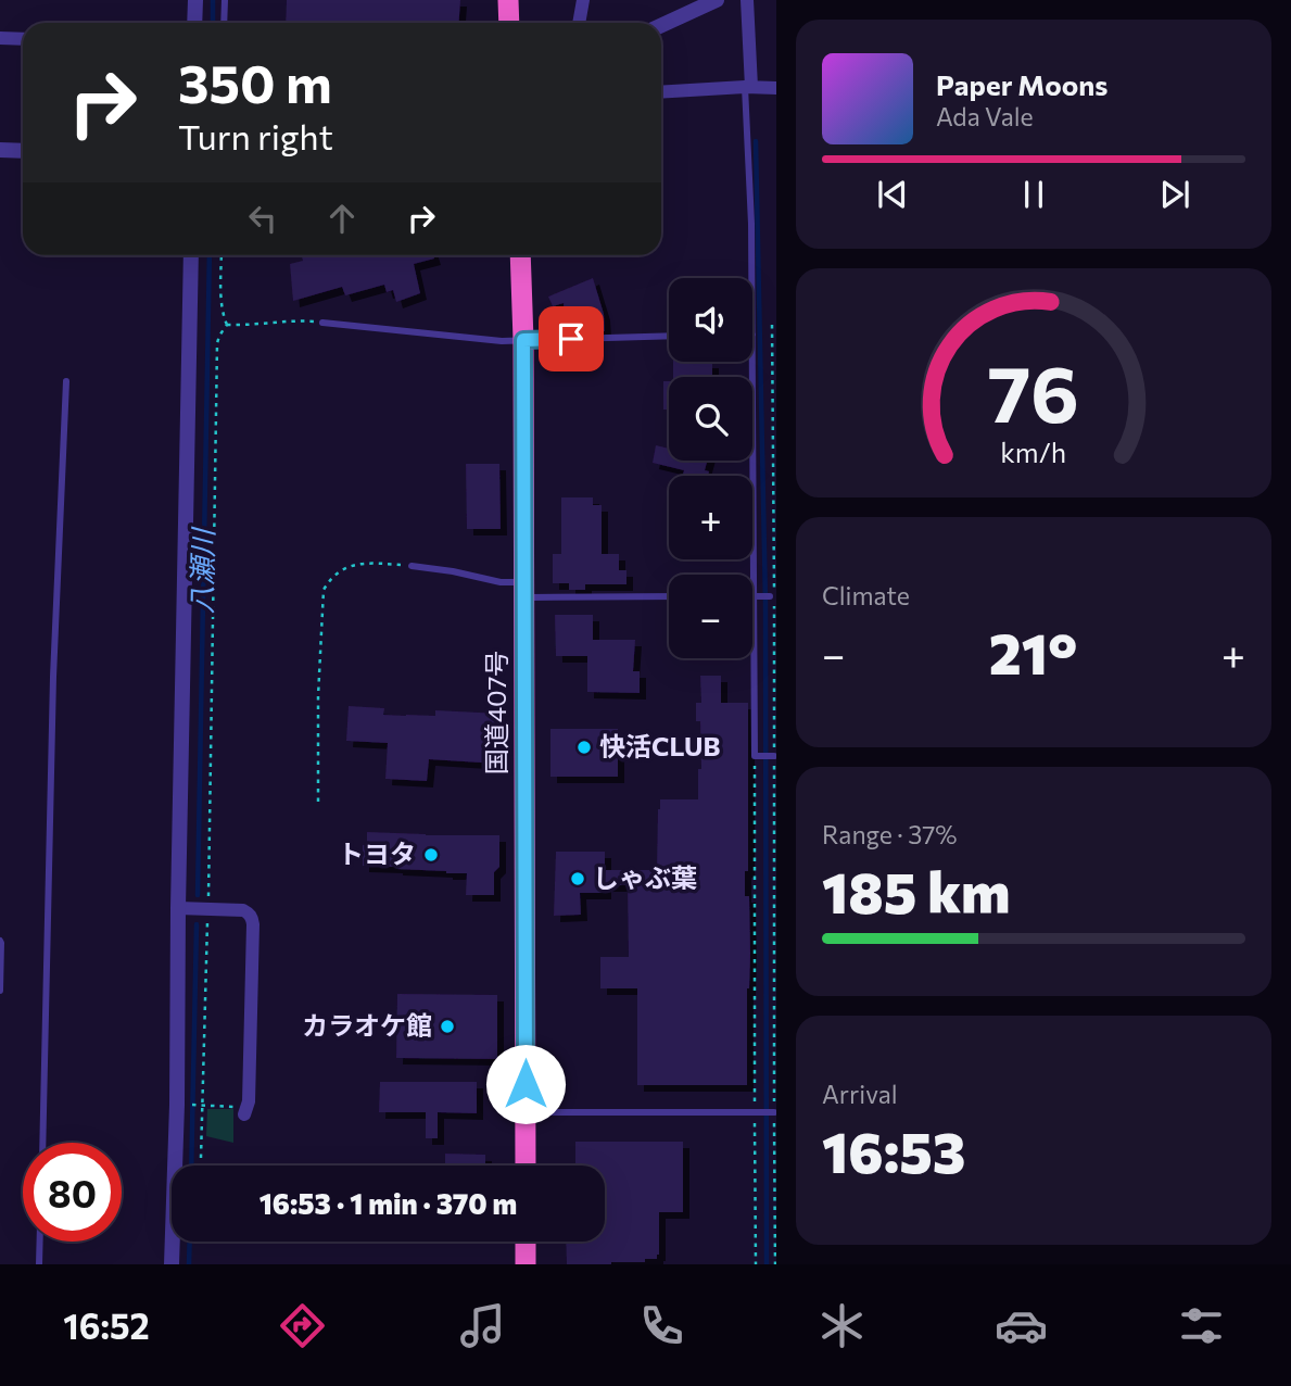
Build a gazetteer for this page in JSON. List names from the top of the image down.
{
  "streets": {
    "highway": ["国道407号"]
  },
  "water": ["八瀬川"],
  "places": [
    "快活CLUB",
    "トヨタ",
    "しゃぶ葉",
    "カラオケ館"
  ],
  "page": {
    "turn": ["350 m", "Turn right"],
    "song": ["Paper Moons", "Ada Vale"],
    "map_buttons": ["+", "−"],
    "tile": [
      "Climate",
      ["Range · 37%", "185 km"],
      ["Arrival", "16:53"]
    ],
    "heat": ["−", "21°", "+"],
    "limit": "80",
    "trip": "16:53 · 1 min · 370 m",
    "tabs": "16:52",
    "gauge": ["76", "km/h"]
  }
}
